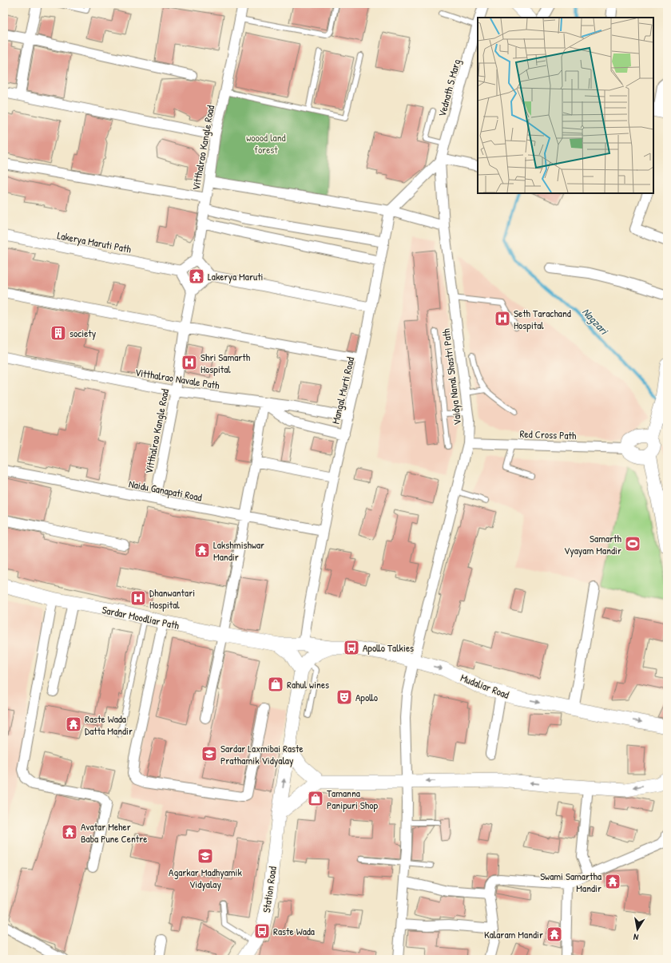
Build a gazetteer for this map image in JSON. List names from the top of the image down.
{
  "streets": {
    "street": [
      "Vednath S Marg",
      "Vitthalrao Kangle Road",
      "Lakerya Maruti Path",
      "Vaidya Nanal Shastri Path",
      "Vitthalrao Navale Path",
      "Mangal Murti Road",
      "Red Cross Path",
      "Naidu Ganapati Road",
      "Sardar Moodliar Path",
      "Mudaliar Road",
      "Station Road"
    ]
  },
  "crossings": [
    ["Vednath S Marg", "Vaidya Nanal Shastri Path"],
    ["Vitthalrao Kangle Road", "Vitthalrao Navale Path"],
    ["Vitthalrao Kangle Road", "Naidu Ganapati Road"],
    ["Vaidya Nanal Shastri Path", "Red Cross Path"],
    ["Vaidya Nanal Shastri Path", "Mudaliar Road"],
    ["Vitthalrao Navale Path", "Mangal Murti Road"],
    ["Mangal Murti Road", "Naidu Ganapati Road"],
    ["Mangal Murti Road", "Sardar Moodliar Path"],
    ["Mangal Murti Road", "Mudaliar Road"],
    ["Sardar Moodliar Path", "Mudaliar Road"],
    ["Sardar Moodliar Path", "Station Road"]
  ],
  "water": ["Nagzari"],
  "parks": ["woood land forest"],
  "places": {
    "temple": [
      "Lakerya Maruti",
      "Lakshmishwar Mandir",
      "Raste Wada Datta Mandir",
      "Avatar Meher Baba Pune Centre",
      "Swami Samartha Mandir",
      "Kalaram Mandir"
    ],
    "hospital": ["Seth Tarachand Hospital", "Shri Samarth Hospital", "Dhanwantari Hospital"],
    "building": ["society"],
    "sports": ["Samarth Vyayam Mandir"],
    "bus stop": ["Apollo Talkies", "Raste Wada"],
    "shop": ["Rahul wines", "Tamanna Panipuri Shop"],
    "theatre": ["Apollo"],
    "school or university": ["Sardar Laxmibai Raste Prathamik Vidyalay", "Agarkar Madhyamik Vidyalay"]
  },
  "north": "bottom"
}
